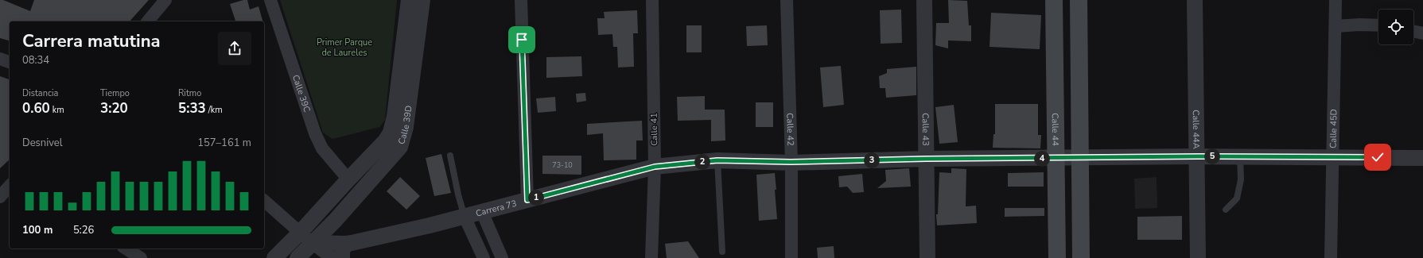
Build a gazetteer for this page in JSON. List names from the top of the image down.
{
  "streets": {
    "main road": ["Calle 44"],
    "street": [
      "Calle 39C",
      "Calle 39D",
      "Calle 42",
      "Calle 44A",
      "Calle 45D",
      "Calle 41",
      "Calle 43",
      "Carrera 73"
    ]
  },
  "crossings": [
    ["Calle 39C", "Calle 39D"],
    ["Calle 39D", "Carrera 73"],
    ["Calle 42", "Carrera 73"],
    ["Calle 44", "Carrera 73"],
    ["Calle 44A", "Carrera 73"],
    ["Calle 45D", "Carrera 73"],
    ["Calle 41", "Carrera 73"],
    ["Calle 43", "Carrera 73"]
  ],
  "parks": ["Primer Parque de Laureles"],
  "house_numbers": ["73-10"],
  "page": {
    "heading": ["Carrera matutina", "08:34"],
    "stats": [
      ["Distancia", "0.60 km"],
      ["Tiempo", "3:20"],
      ["Ritmo", "5:33 /km"]
    ],
    "chart": ["Desnivel", "157–161 m"],
    "pins": [
      "5",
      "4",
      "3",
      "2",
      "1"
    ],
    "list": [
      {
        "name": "100 m",
        "note": "5:26"
      }
    ]
  }
}
